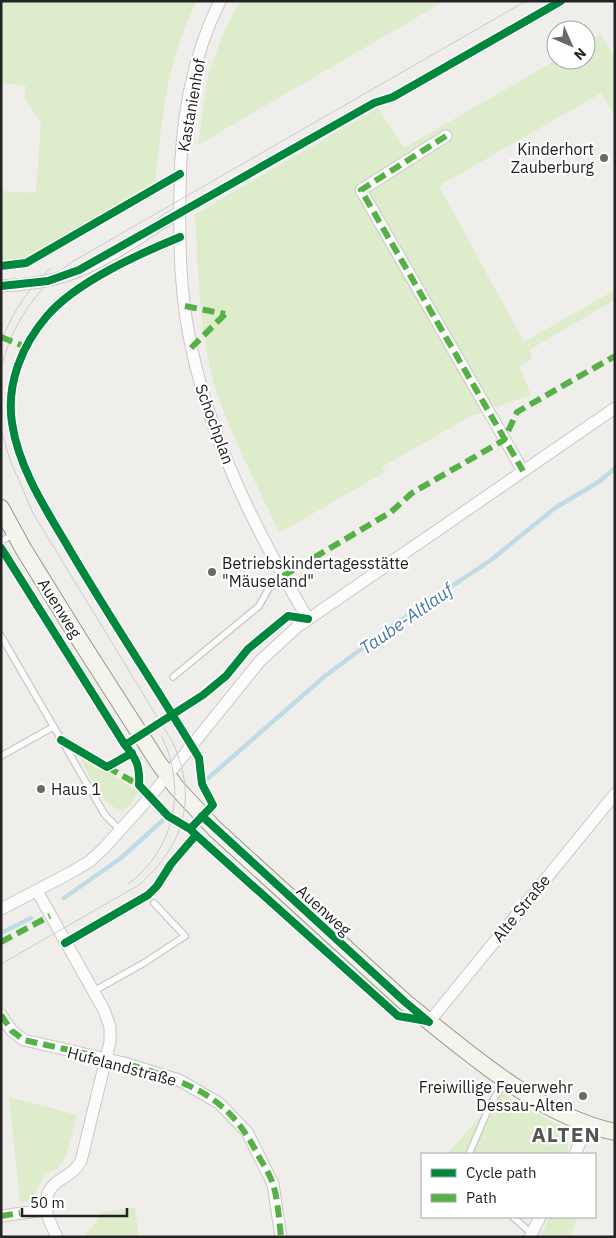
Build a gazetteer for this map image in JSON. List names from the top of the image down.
{
  "streets": {
    "main road": ["Auenweg"],
    "street": [
      "Kastanienhof",
      "Schochplan",
      "Alte Straße",
      "Hufelandstraße"
    ]
  },
  "crossings": [
    ["Kastanienhof", "Schochplan"],
    ["Auenweg", "Alte Straße"]
  ],
  "districts": ["ALTEN"],
  "water": ["Taube-Altlauf"],
  "places": [
    "Kinderhort Zauberburg",
    "Betriebskindertagesstätte \"Mäuseland\"",
    "Haus 1",
    "Freiwillige Feuerwehr Dessau-Alten"
  ],
  "legend": ["Cycle path", "Path"],
  "scale_bar": "50 m",
  "north": "bottom right"
}
